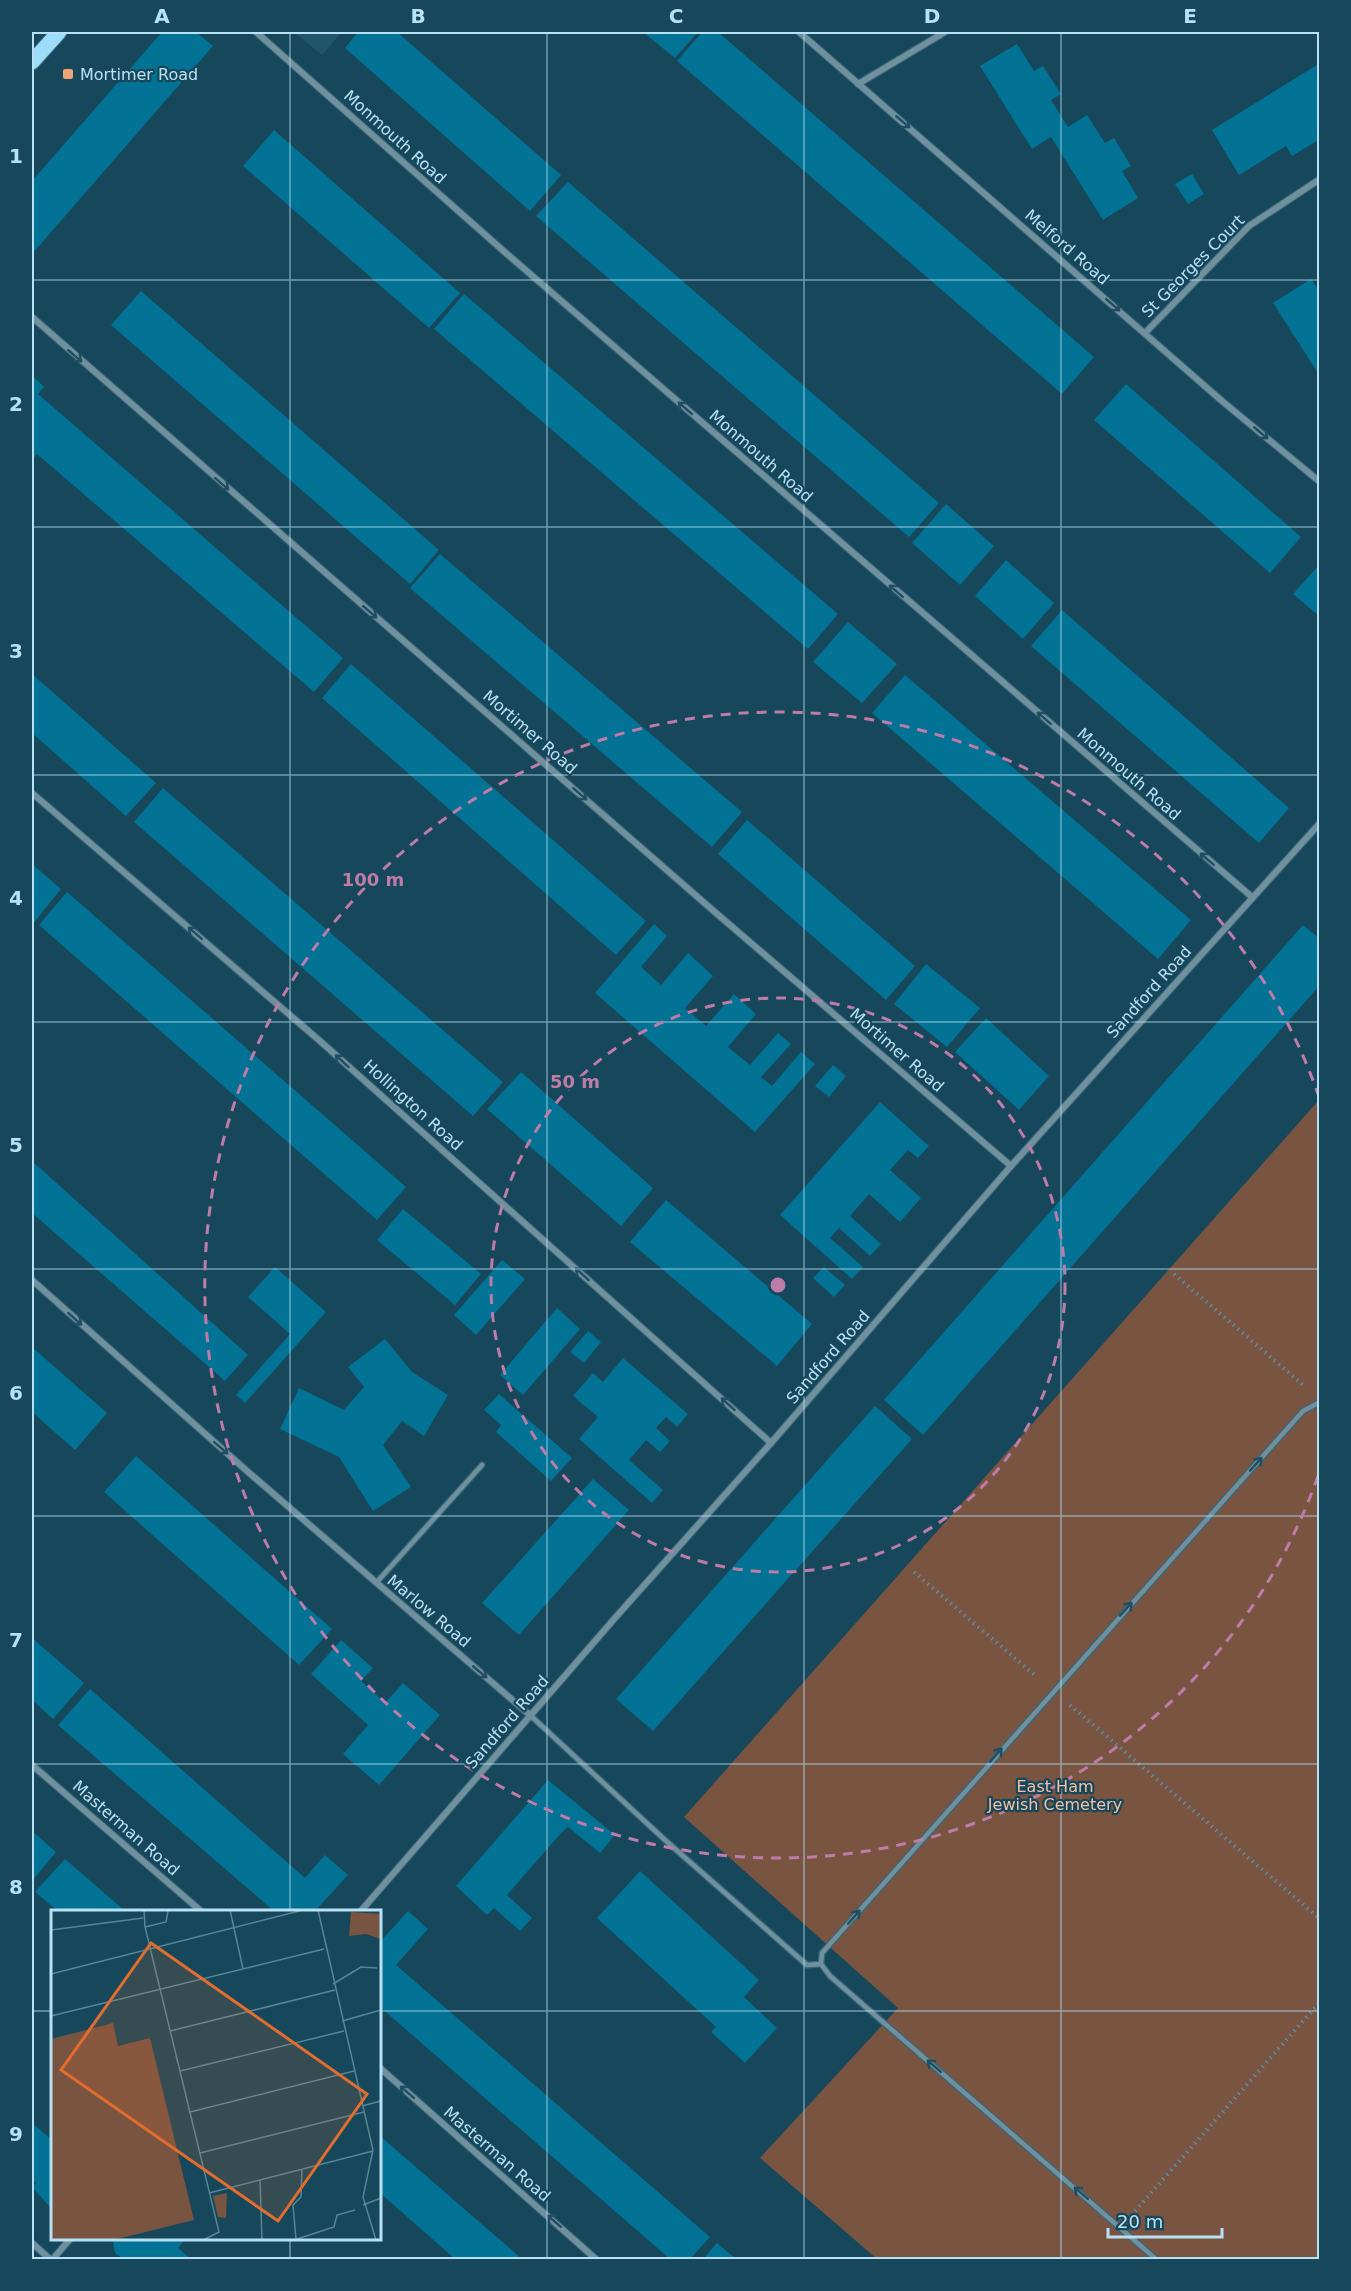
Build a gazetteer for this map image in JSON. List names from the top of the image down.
{
  "streets": {
    "street": [
      "Monmouth Road",
      "Melford Road",
      "St Georges Court",
      "Mortimer Road",
      "Sandford Road",
      "Hollington Road",
      "Marlow Road",
      "Masterman Road"
    ]
  },
  "crossings": [
    ["Monmouth Road", "Sandford Road"],
    ["Melford Road", "St Georges Court"],
    ["Mortimer Road", "Sandford Road"],
    ["Sandford Road", "Hollington Road"],
    ["Sandford Road", "Marlow Road"]
  ],
  "one_way": [
    "Monmouth Road",
    "Melford Road",
    "Mortimer Road",
    "Hollington Road",
    "Marlow Road",
    "Masterman Road"
  ],
  "parks": ["East Ham Jewish Cemetery"],
  "places": {
    "transit": ["Mortimer Road"]
  },
  "scale_bar": "20 m",
  "grid": {
    "columns": [
      "A",
      "B",
      "C",
      "D",
      "E"
    ],
    "rows": [
      "1",
      "2",
      "3",
      "4",
      "5",
      "6",
      "7",
      "8",
      "9"
    ]
  },
  "rings": ["100 m", "50 m"]
}
